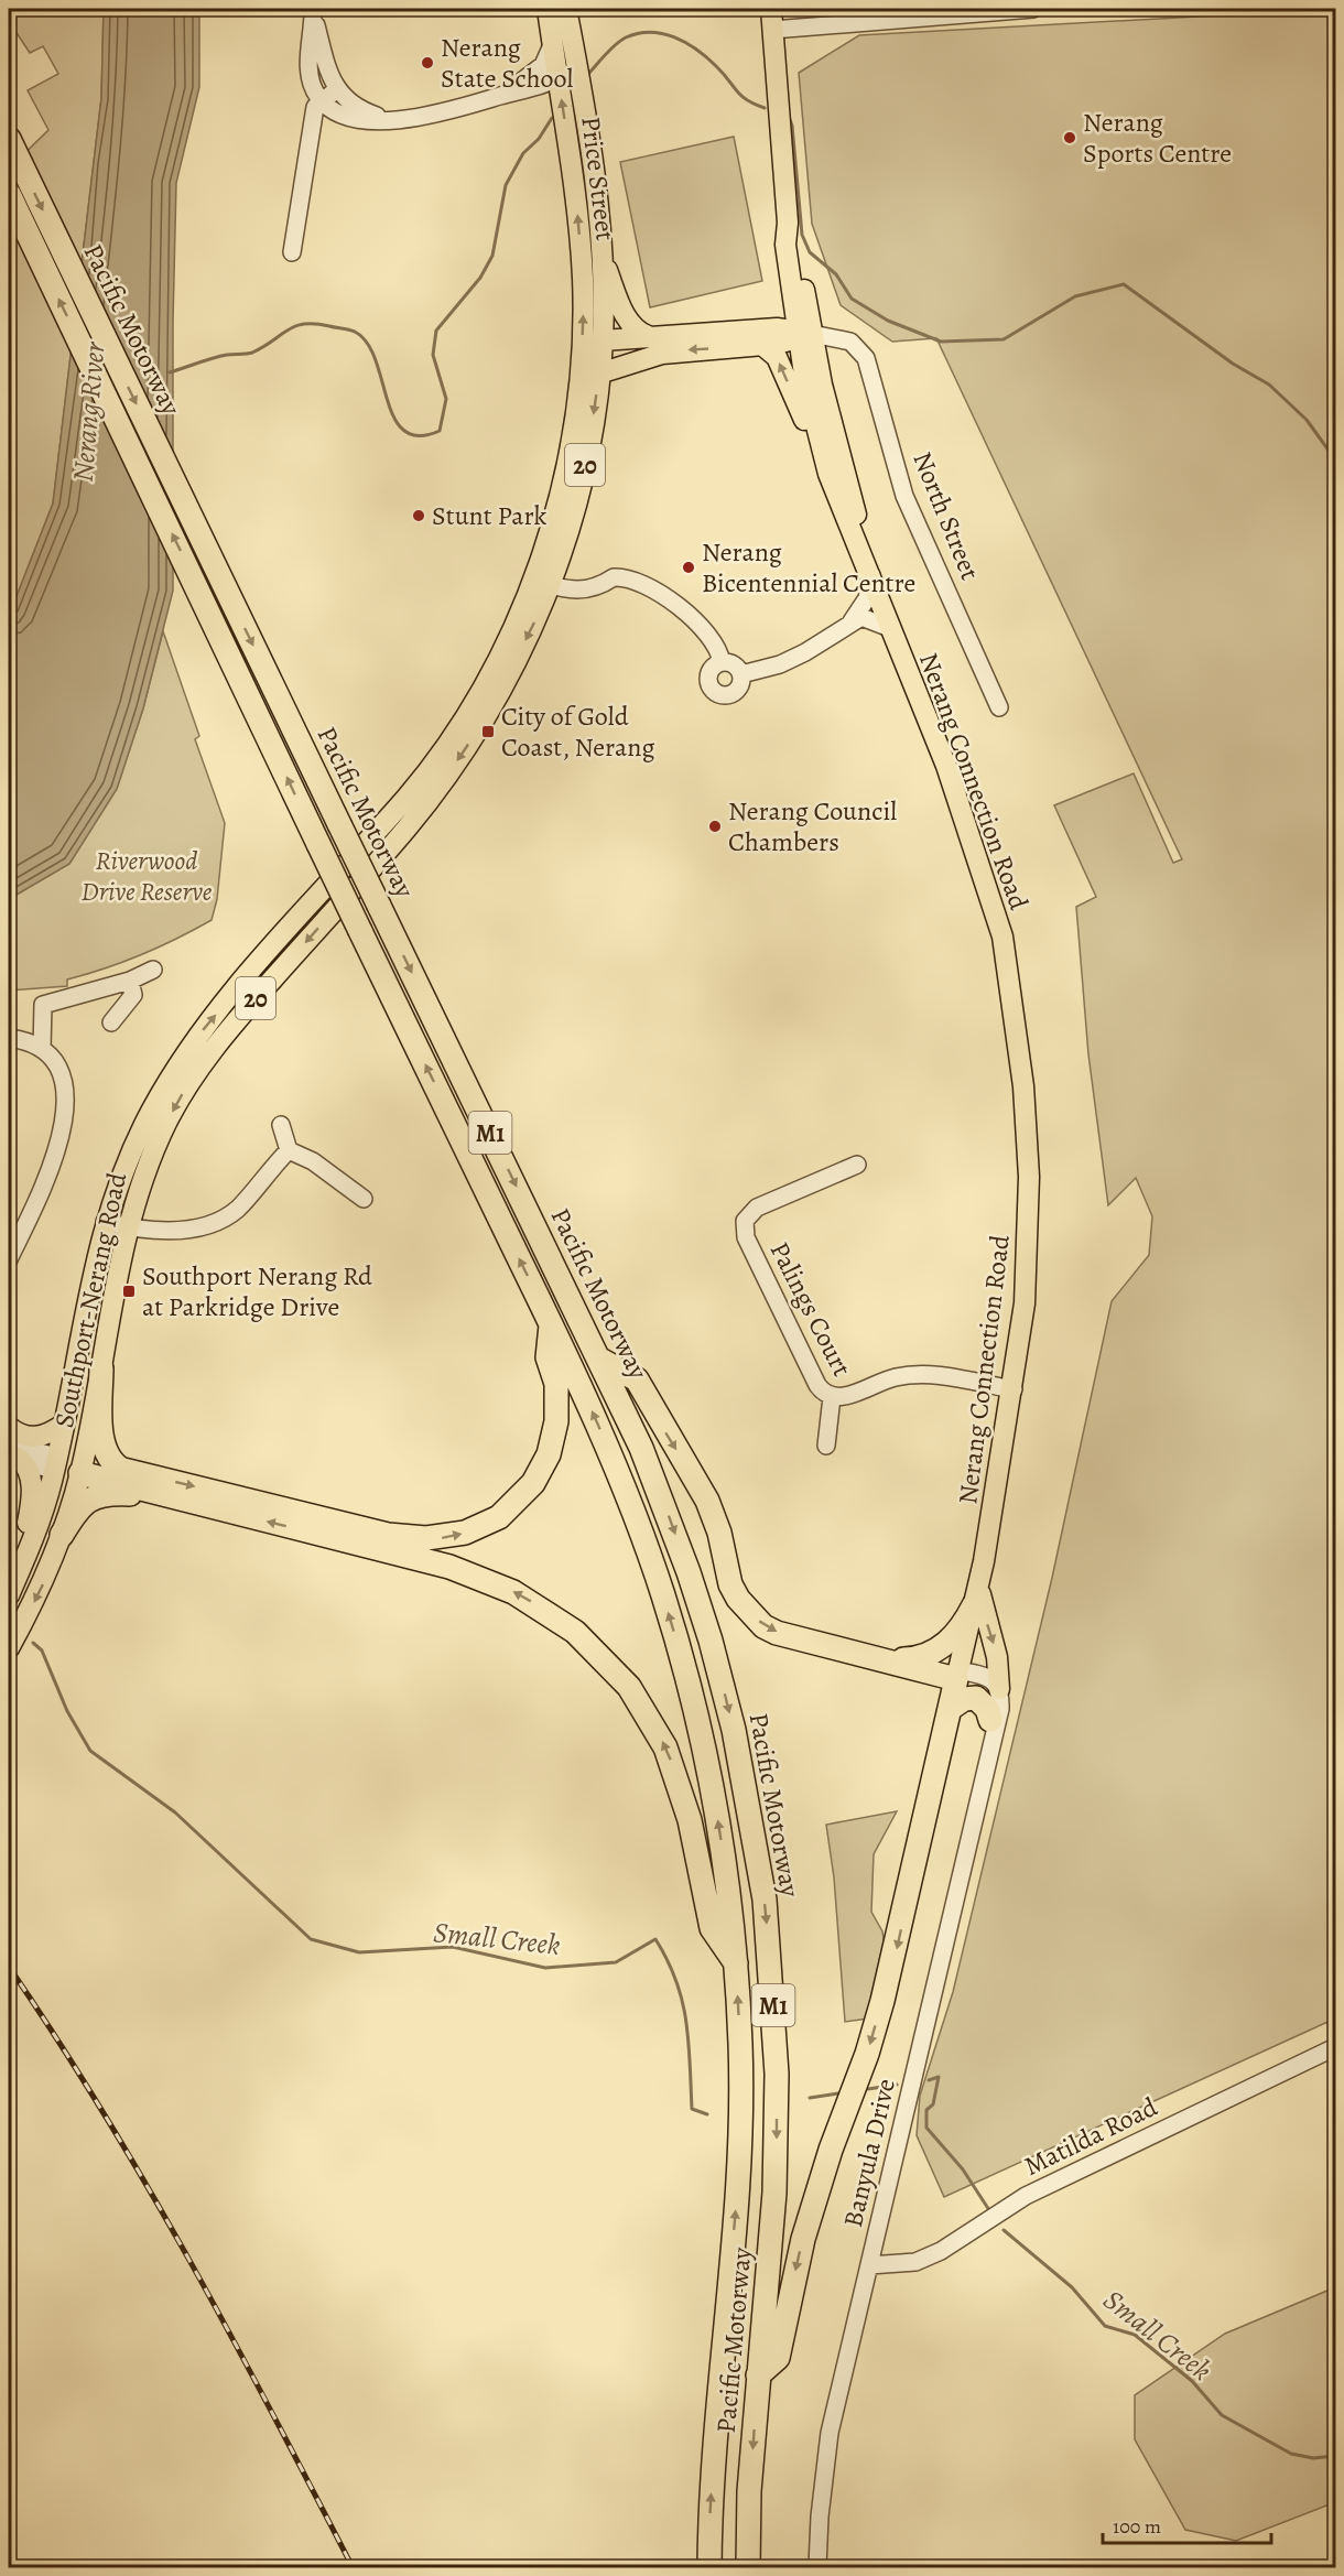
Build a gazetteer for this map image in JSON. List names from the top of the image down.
{
  "streets": {
    "highway": ["Pacific Motorway", "M1"],
    "main road": [
      "Price Street",
      "20",
      "North Street",
      "Nerang Connection Road",
      "Southport-Nerang Road"
    ],
    "street": ["Palings Court", "Matilda Road", "Banyula Drive"]
  },
  "crossings": [
    ["Price Street", "Southport-Nerang Road"],
    ["North Street", "Nerang Connection Road"],
    ["North Street", "Southport-Nerang Road"],
    ["Nerang Connection Road", "Palings Court"],
    ["Nerang Connection Road", "Banyula Drive"],
    ["Matilda Road", "Banyula Drive"]
  ],
  "water": ["Nerang River", "Small Creek"],
  "parks": ["Riverwood Drive Reserve"],
  "places": {
    "other": [
      "Nerang State School",
      "Nerang Sports Centre",
      "Stunt Park",
      "Nerang Bicentennial Centre",
      "Nerang Council Chambers"
    ],
    "transit": ["City of Gold Coast, Nerang", "Southport Nerang Rd at Parkridge Drive"]
  },
  "scale_bar": "100 m"
}
